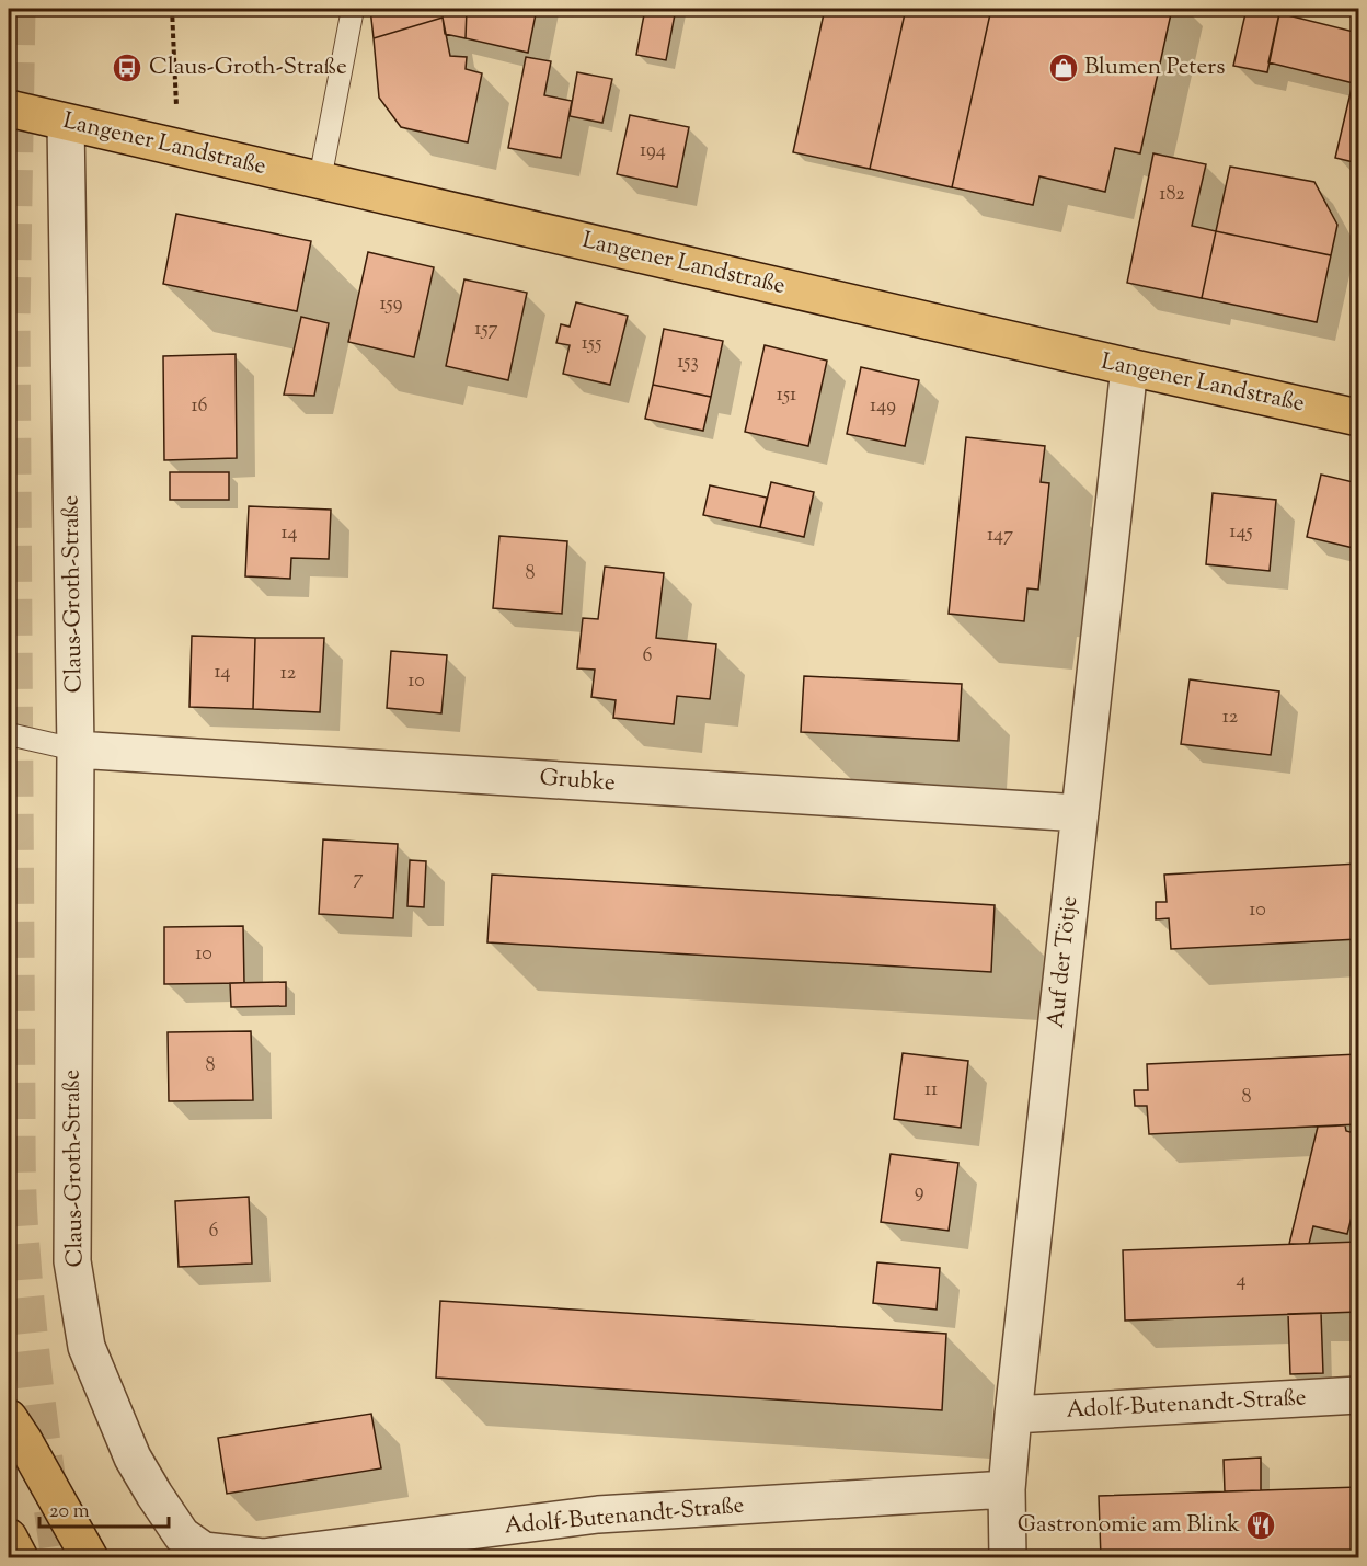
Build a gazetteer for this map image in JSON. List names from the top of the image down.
{
  "streets": {
    "main road": ["Langener Landstraße"],
    "street": [
      "Claus-Groth-Straße",
      "Grubke",
      "Auf der Tötje",
      "Adolf-Butenandt-Straße"
    ]
  },
  "crossings": [
    ["Langener Landstraße", "Claus-Groth-Straße"],
    ["Langener Landstraße", "Auf der Tötje"],
    ["Claus-Groth-Straße", "Grubke"],
    ["Claus-Groth-Straße", "Adolf-Butenandt-Straße"],
    ["Grubke", "Auf der Tötje"],
    ["Auf der Tötje", "Adolf-Butenandt-Straße"]
  ],
  "places": {
    "bus stop": ["Claus-Groth-Straße"],
    "shop": ["Blumen Peters"],
    "restaurant": ["Gastronomie am Blink"]
  },
  "house_numbers": [
    "194",
    "182",
    "159",
    "157",
    "155",
    "153",
    "151",
    "16",
    "149",
    "145",
    "14",
    "147",
    "8",
    "6",
    "14",
    "12",
    "10",
    "12",
    "7",
    "10",
    "10",
    "8",
    "11",
    "8",
    "9",
    "6",
    "4"
  ],
  "scale_bar": "20 m"
}
